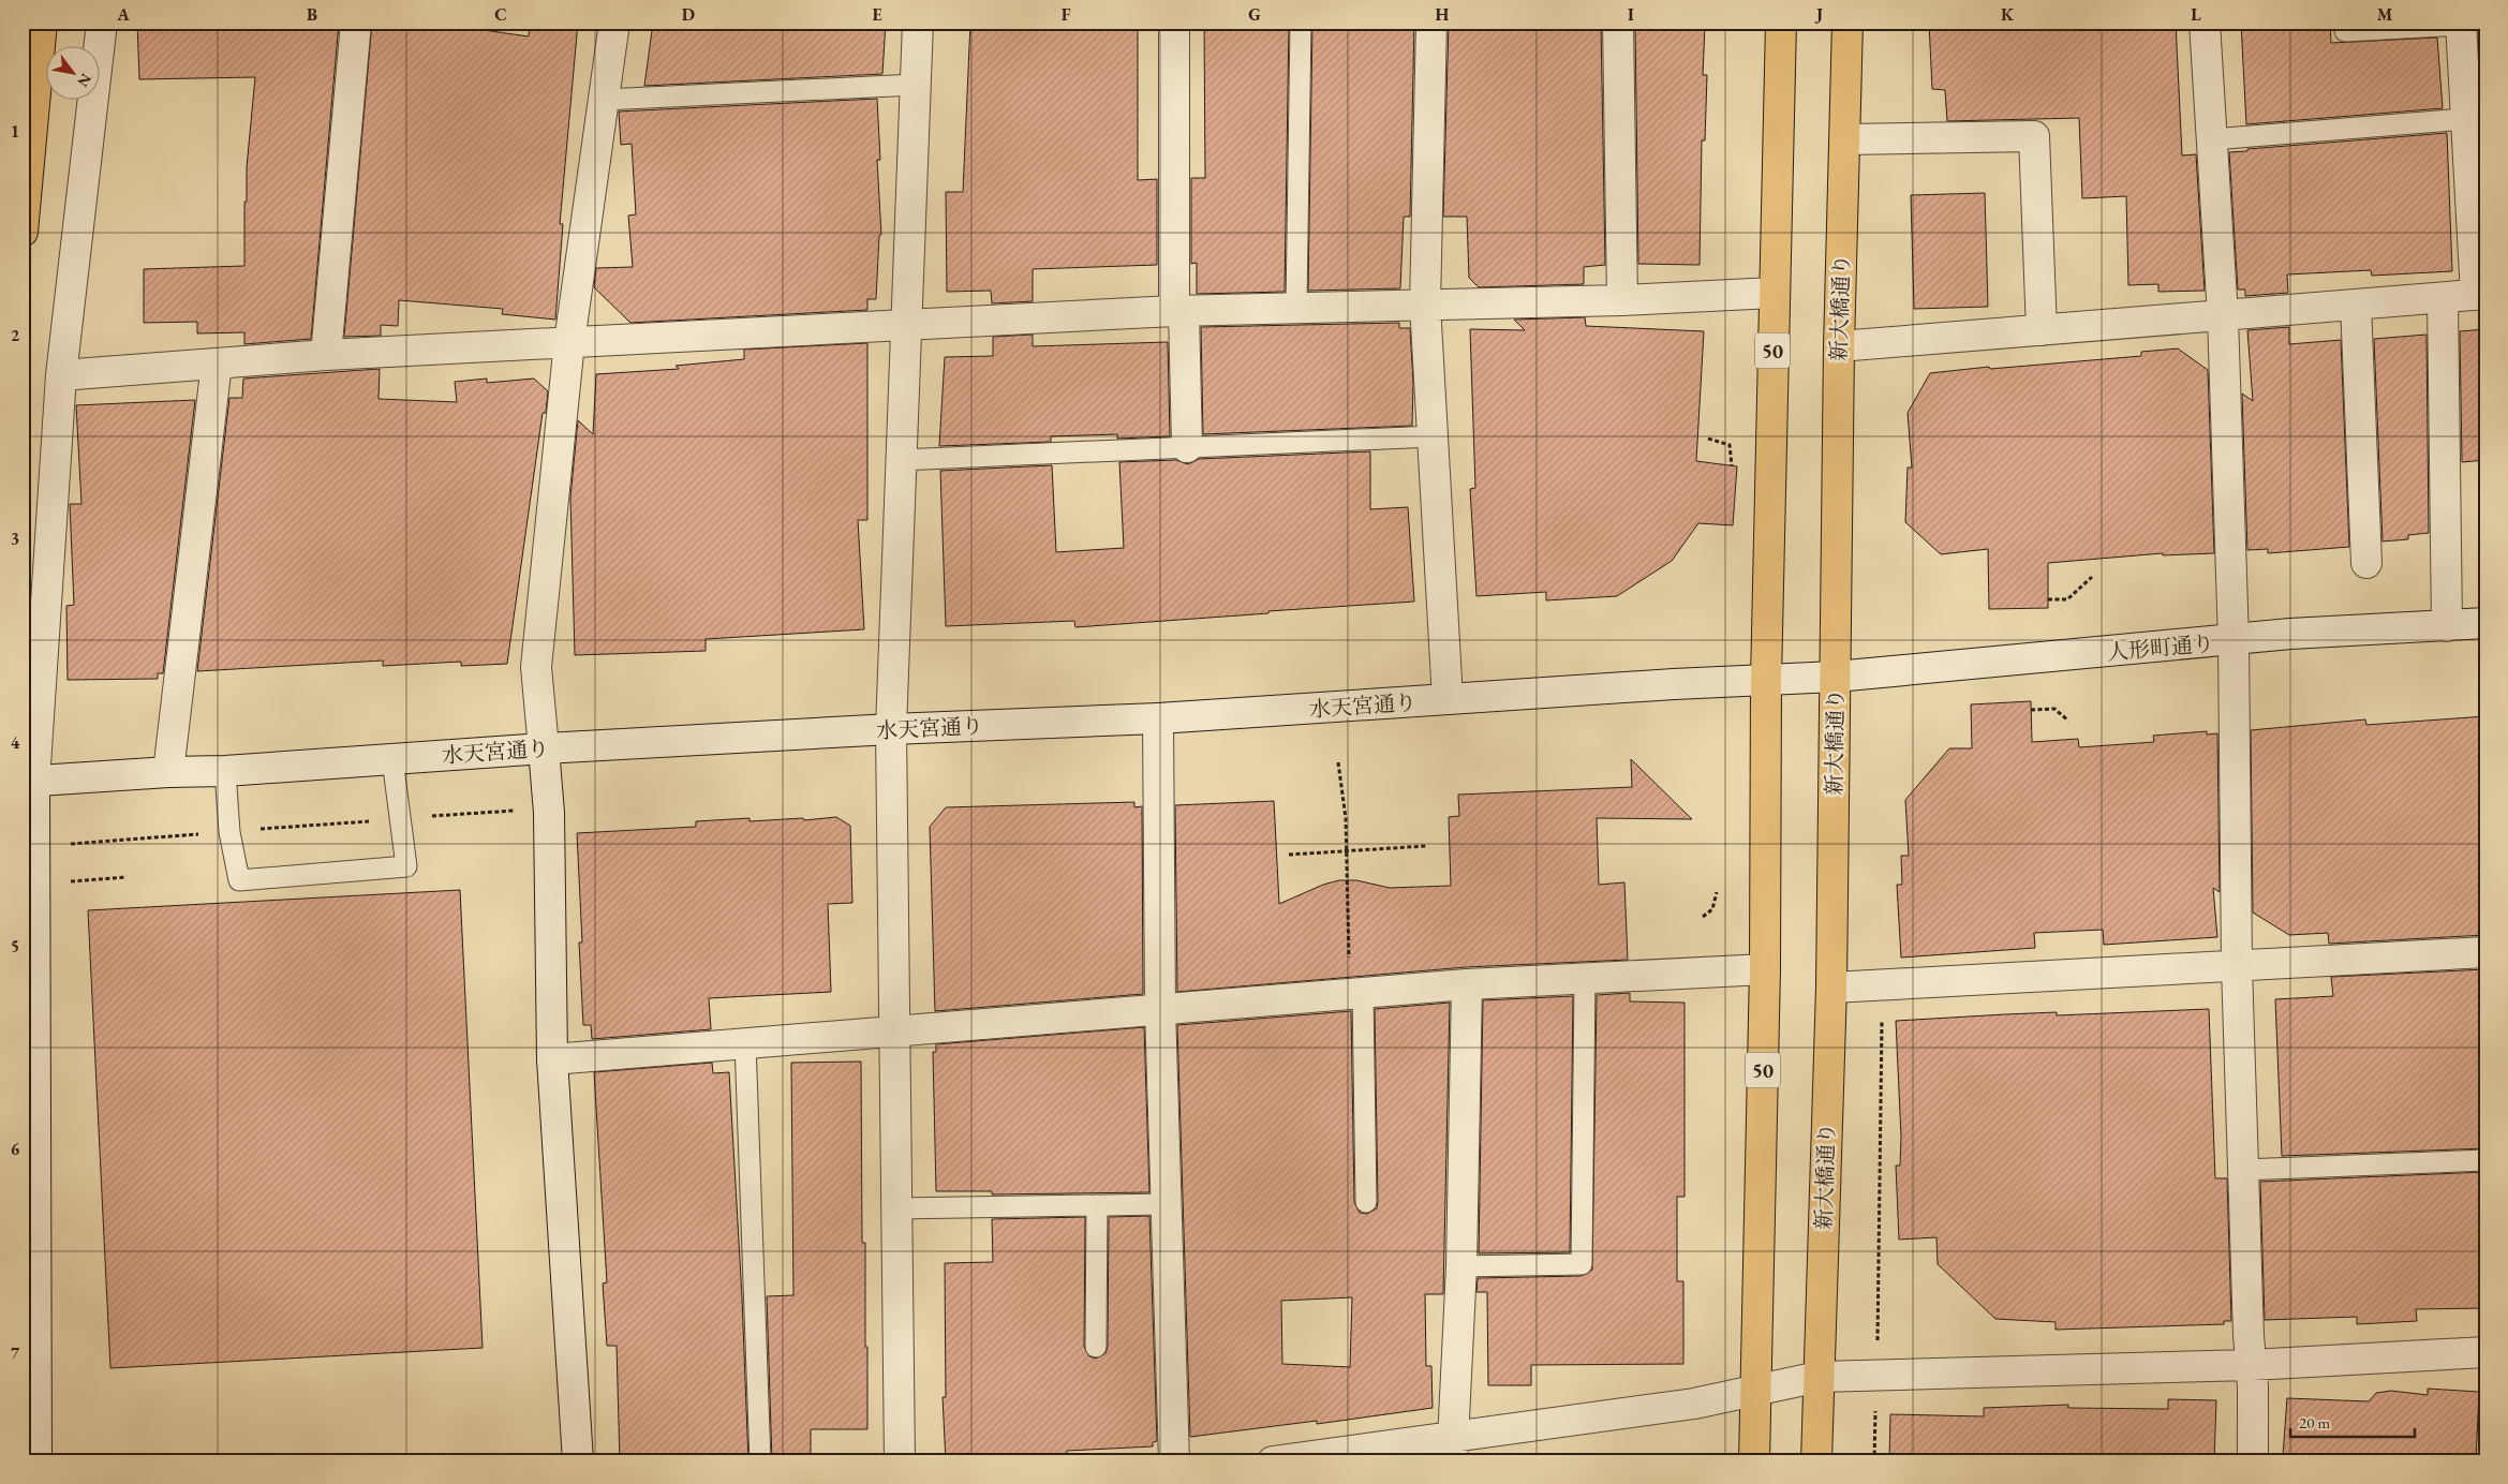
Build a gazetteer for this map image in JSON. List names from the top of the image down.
{
  "streets": {
    "main road": ["新大橋通り", "50"],
    "street": ["人形町通り", "水天宮通り"]
  },
  "crossings": [
    ["新大橋通り", "人形町通り"],
    ["新大橋通り", "水天宮通り"],
    ["50", "水天宮通り"],
    ["人形町通り", "水天宮通り"]
  ],
  "scale_bar": "20 m",
  "north": "bottom right",
  "grid": {
    "columns": [
      "A",
      "B",
      "C",
      "D",
      "E",
      "F",
      "G",
      "H",
      "I",
      "J",
      "K",
      "L",
      "M"
    ],
    "rows": [
      "1",
      "2",
      "3",
      "4",
      "5",
      "6",
      "7"
    ]
  }
}
